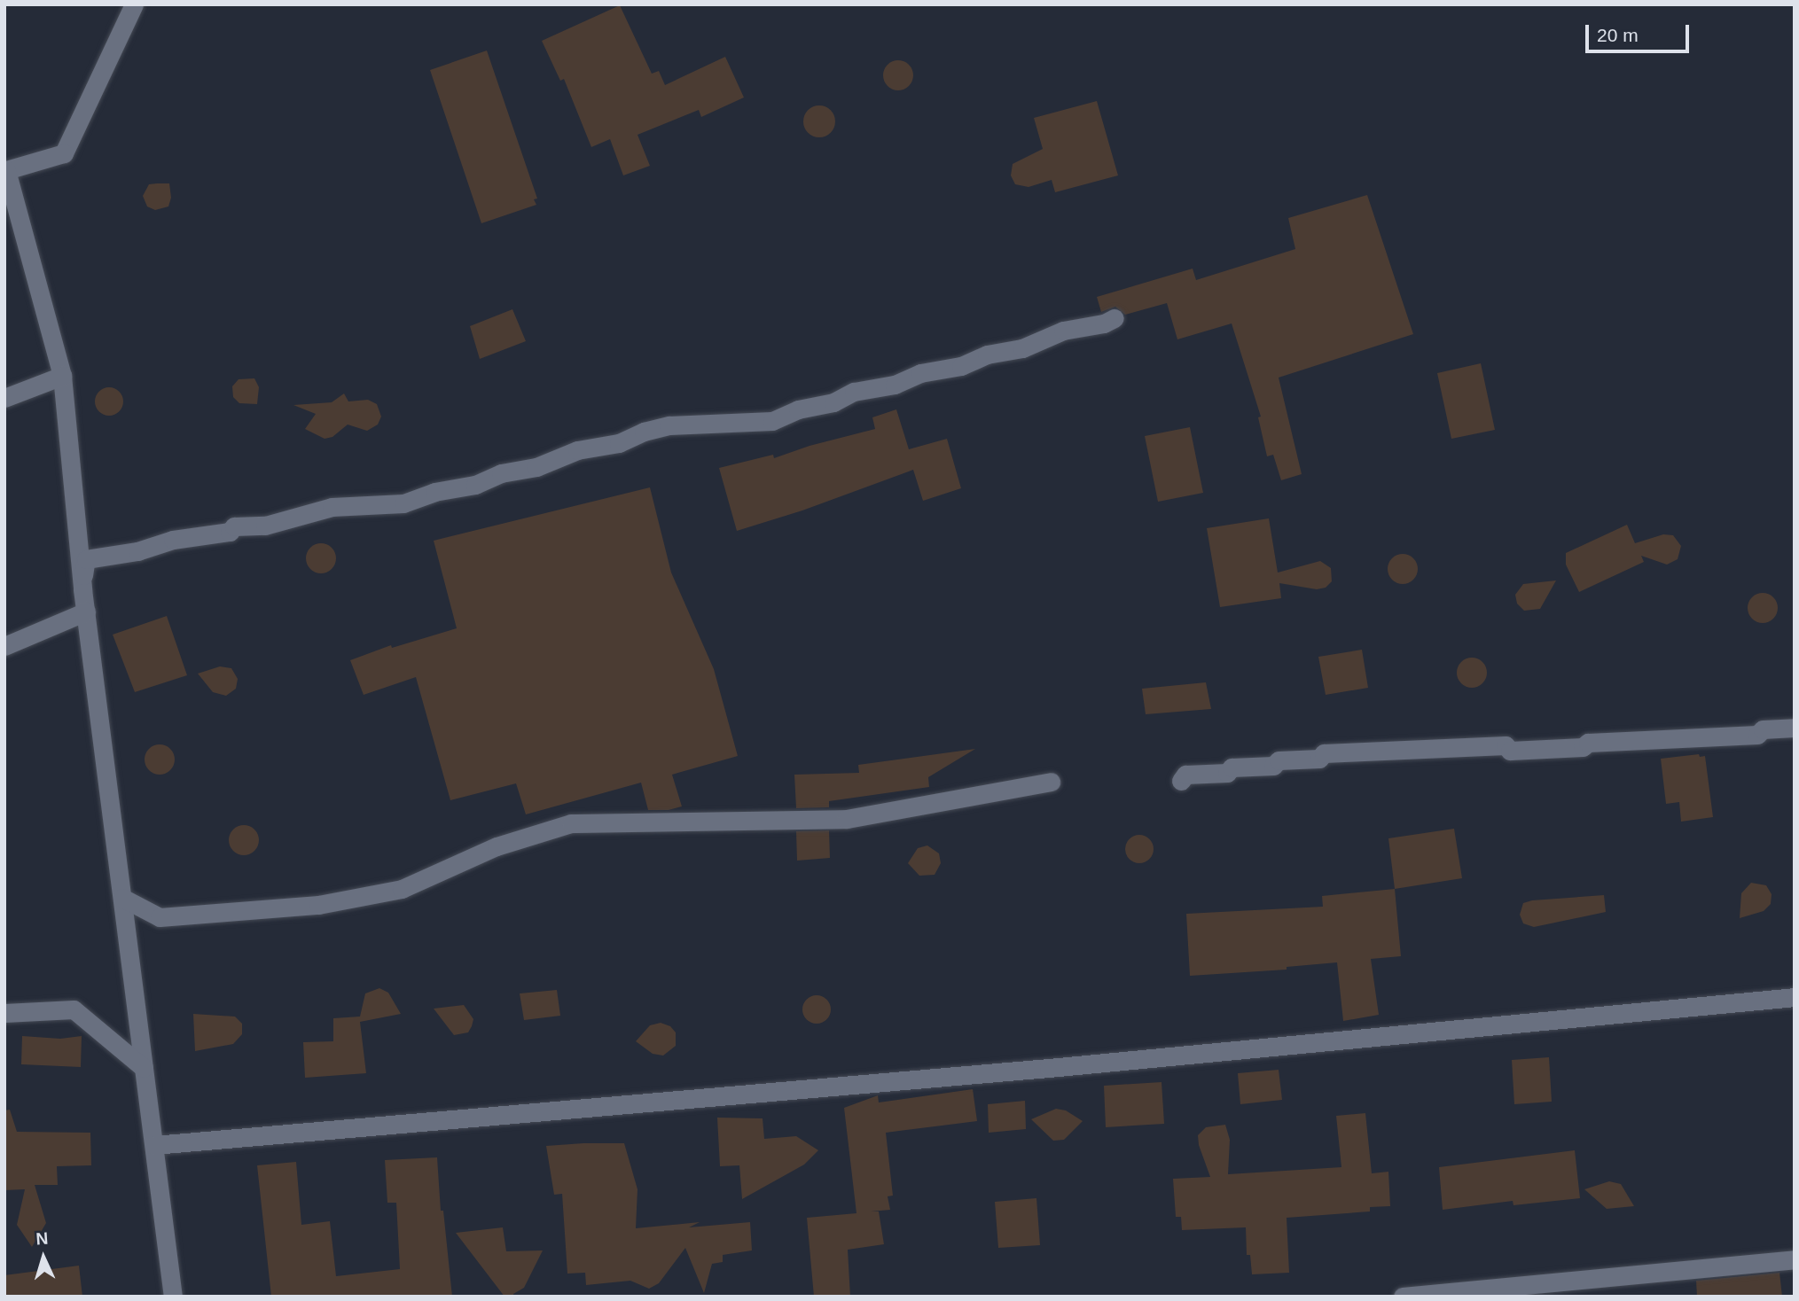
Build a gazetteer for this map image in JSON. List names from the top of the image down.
{
  "scale_bar": "20 m",
  "north": "top"
}
